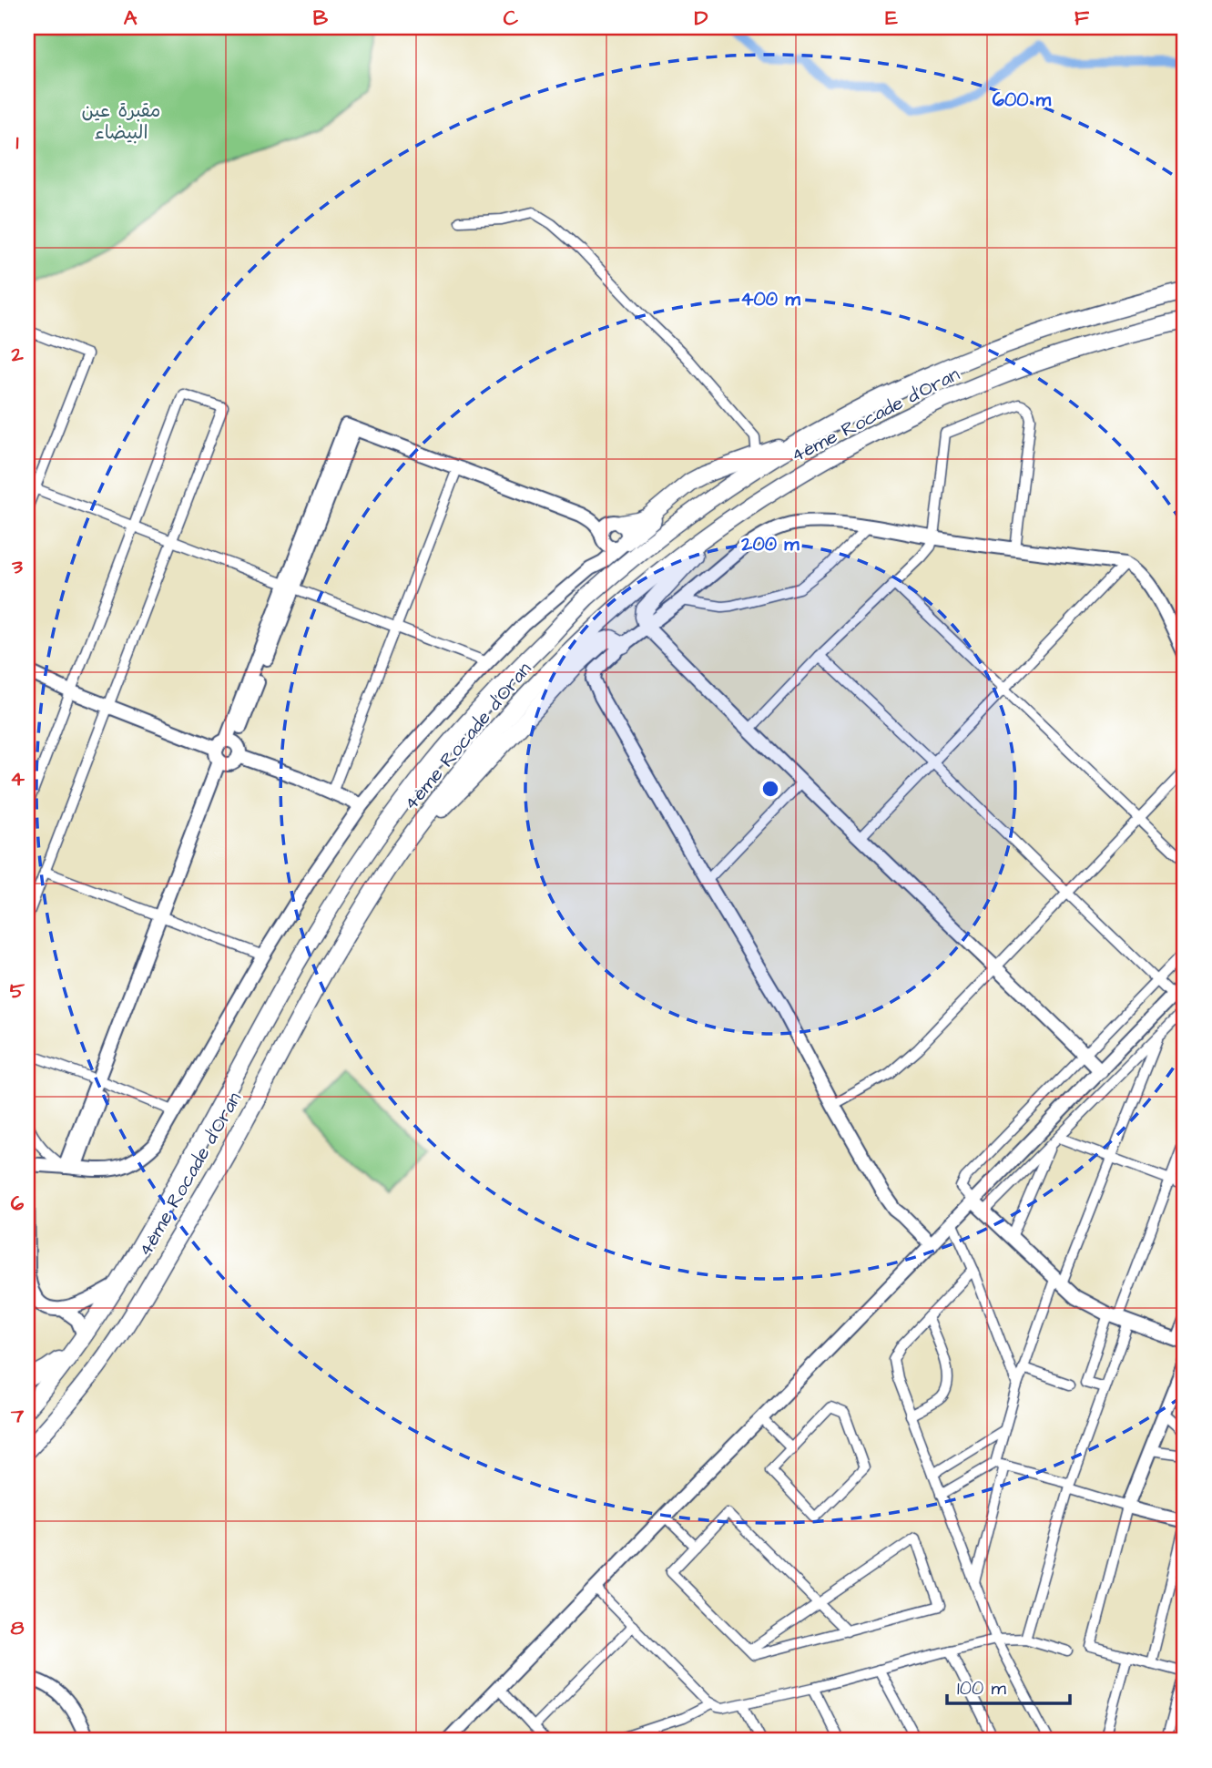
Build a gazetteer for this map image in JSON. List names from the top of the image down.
{
  "streets": {
    "highway": ["4ème Rocade d'Oran"]
  },
  "parks": ["مقبرة عين البيضاء"],
  "scale_bar": "100 m",
  "grid": {
    "columns": [
      "A",
      "B",
      "C",
      "D",
      "E",
      "F"
    ],
    "rows": [
      "1",
      "2",
      "3",
      "4",
      "5",
      "6",
      "7",
      "8"
    ]
  },
  "rings": ["600 m", "400 m", "200 m"]
}
